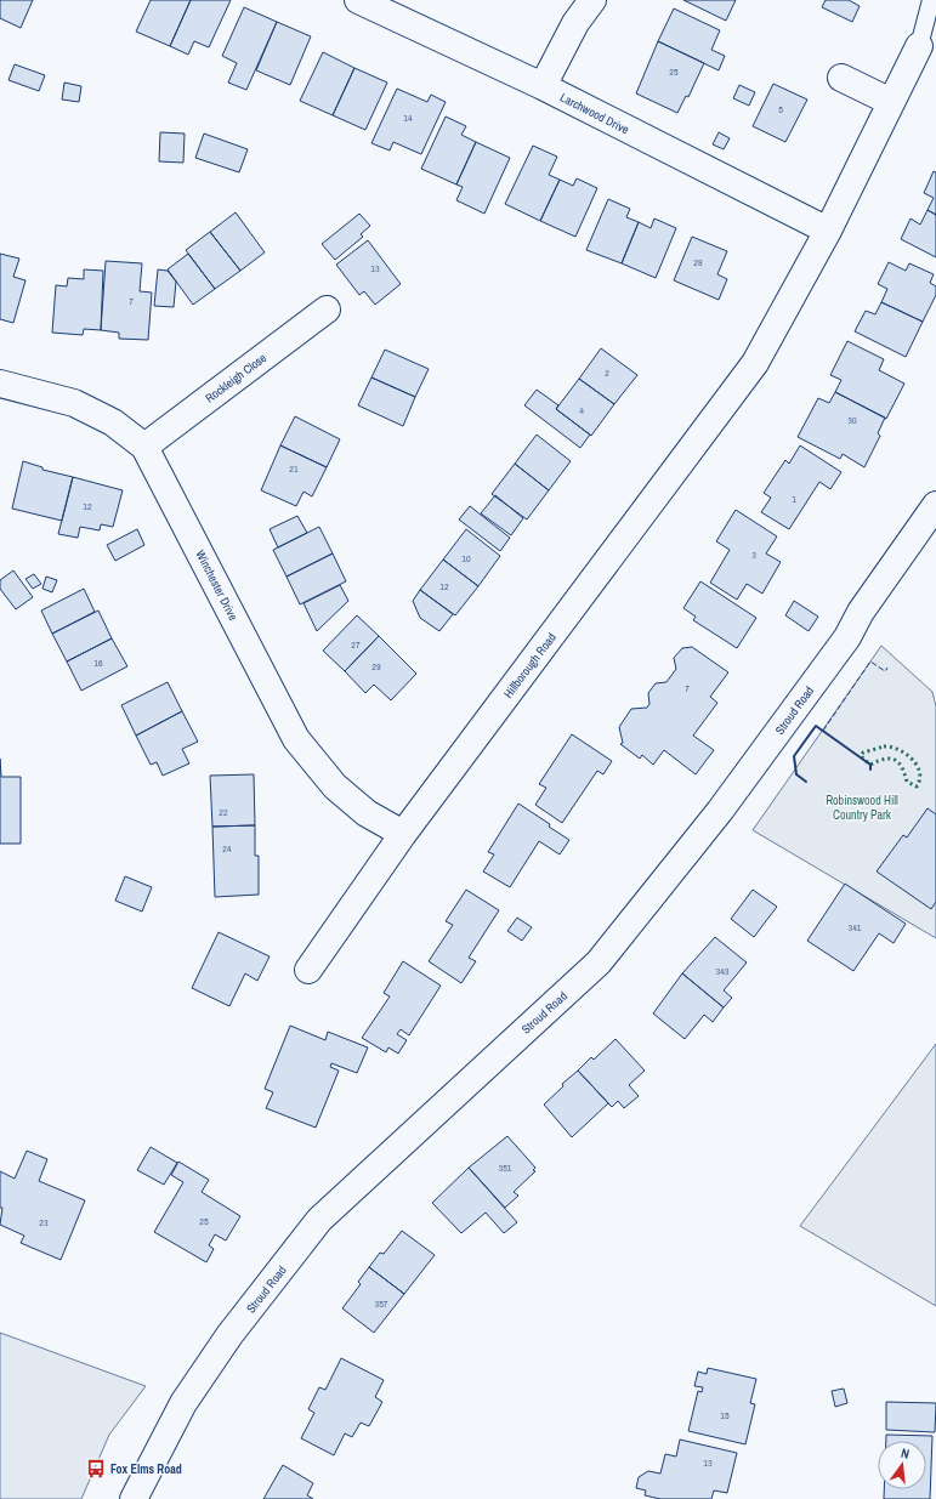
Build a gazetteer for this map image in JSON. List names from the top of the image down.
{
  "streets": {
    "street": [
      "Larchwood Drive",
      "Rockleigh Close",
      "Winchester Drive",
      "Hillborough Road",
      "Stroud Road"
    ]
  },
  "crossings": [
    ["Larchwood Drive", "Hillborough Road"],
    ["Rockleigh Close", "Winchester Drive"],
    ["Winchester Drive", "Hillborough Road"]
  ],
  "parks": ["Robinswood Hill Country Park"],
  "places": {
    "bus stop": ["Fox Elms Road"]
  },
  "house_numbers": [
    "25",
    "5",
    "14",
    "28",
    "13",
    "7",
    "2",
    "4",
    "30",
    "21",
    "1",
    "12",
    "3",
    "10",
    "12",
    "27",
    "16",
    "29",
    "7",
    "22",
    "24",
    "341",
    "343",
    "351",
    "25",
    "23",
    "357",
    "15",
    "13"
  ],
  "north": "top"
}
